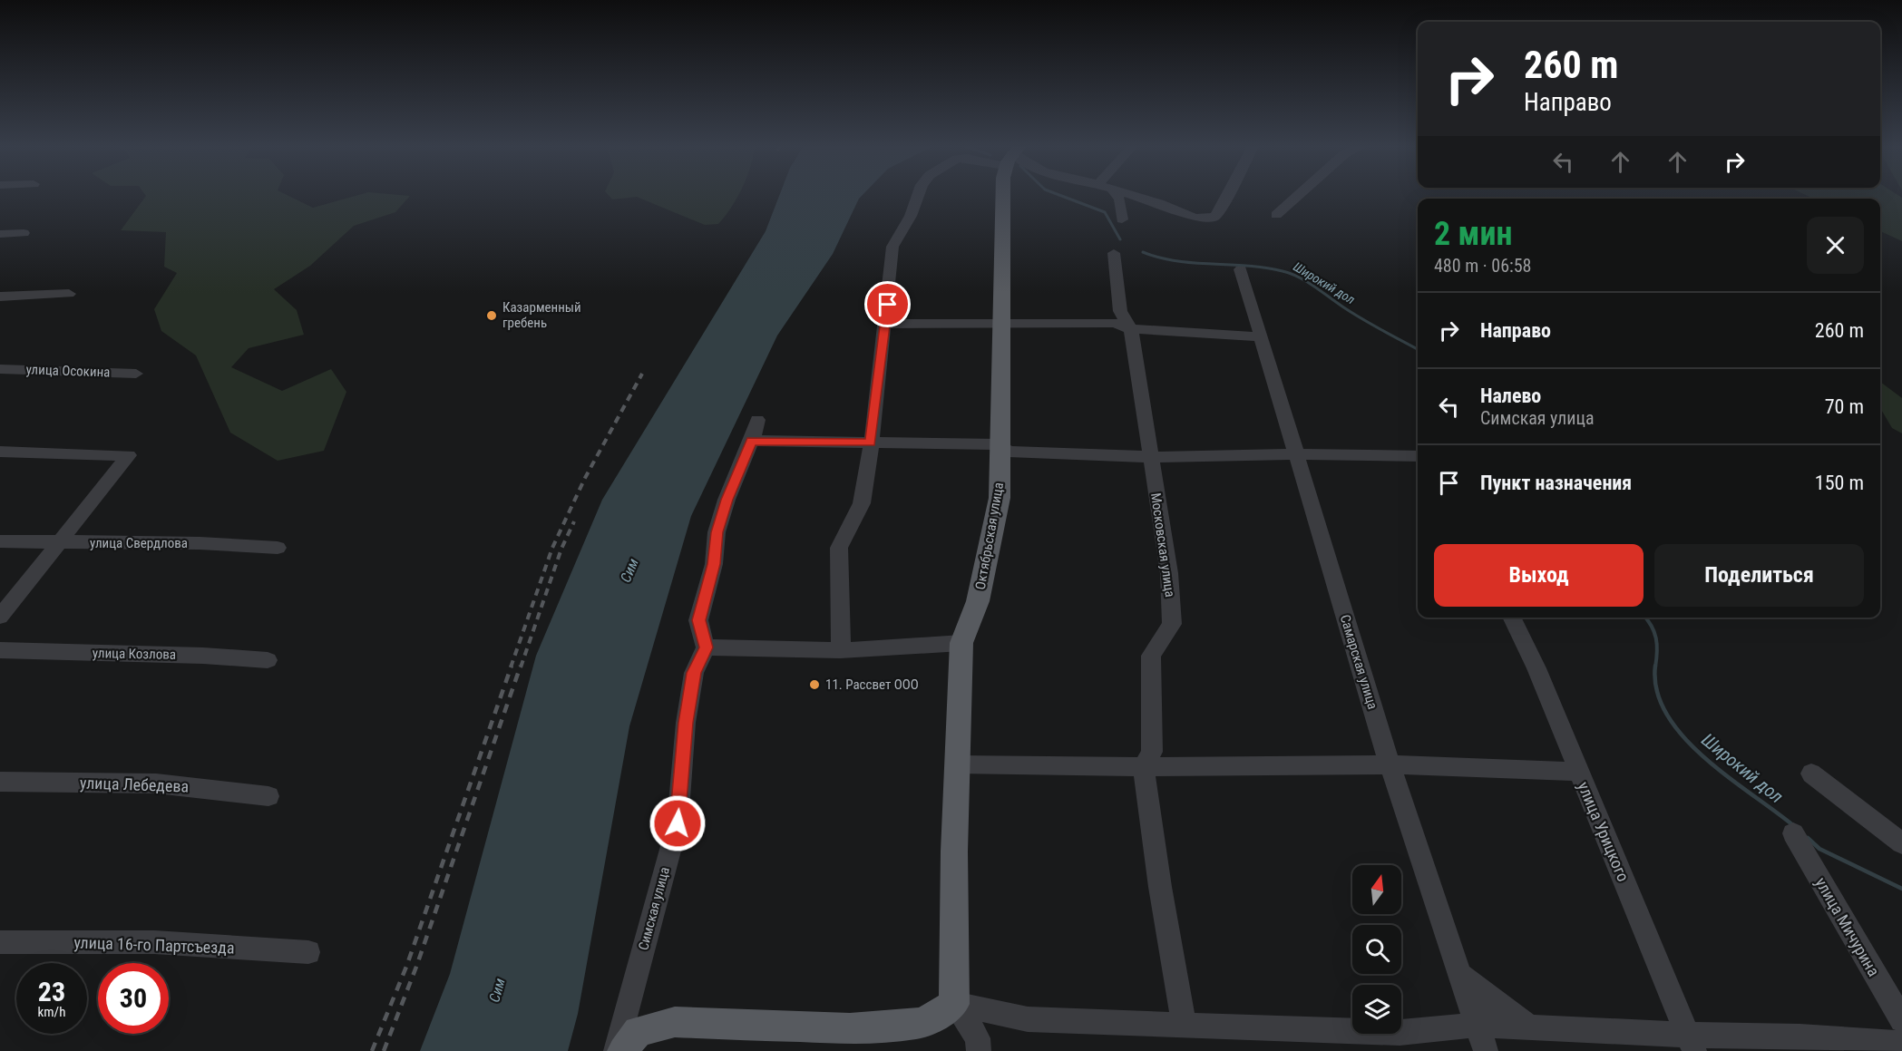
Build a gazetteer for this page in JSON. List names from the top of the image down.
{
  "streets": {
    "main road": ["Октябрьская улица"],
    "street": [
      "улица Осокина",
      "улица Свердлова",
      "Московская улица",
      "улица Козлова",
      "Самарская улица",
      "улица Лебедева",
      "улица Урицкого",
      "Симская улица",
      "улица Мичурина",
      "улица 16-го Партсъезда"
    ]
  },
  "water": ["Широкий дол", "Сим"],
  "places": ["Казарменный гребень", "11. Рассвет ООО"],
  "north": "top",
  "page": {
    "turn": ["260 m", "Направо"],
    "heading": ["2 мин", "480 m · 06:58"],
    "list": [
      {
        "name": "Направо",
        "value": "260 m"
      },
      {
        "name": "Налево",
        "note": "Симская улица",
        "value": "70 m"
      },
      {
        "name": "Пункт назначения",
        "value": "150 m"
      }
    ],
    "buttons": ["Выход", "Поделиться"],
    "speed": "23 km/h",
    "limit": "30"
  }
}
